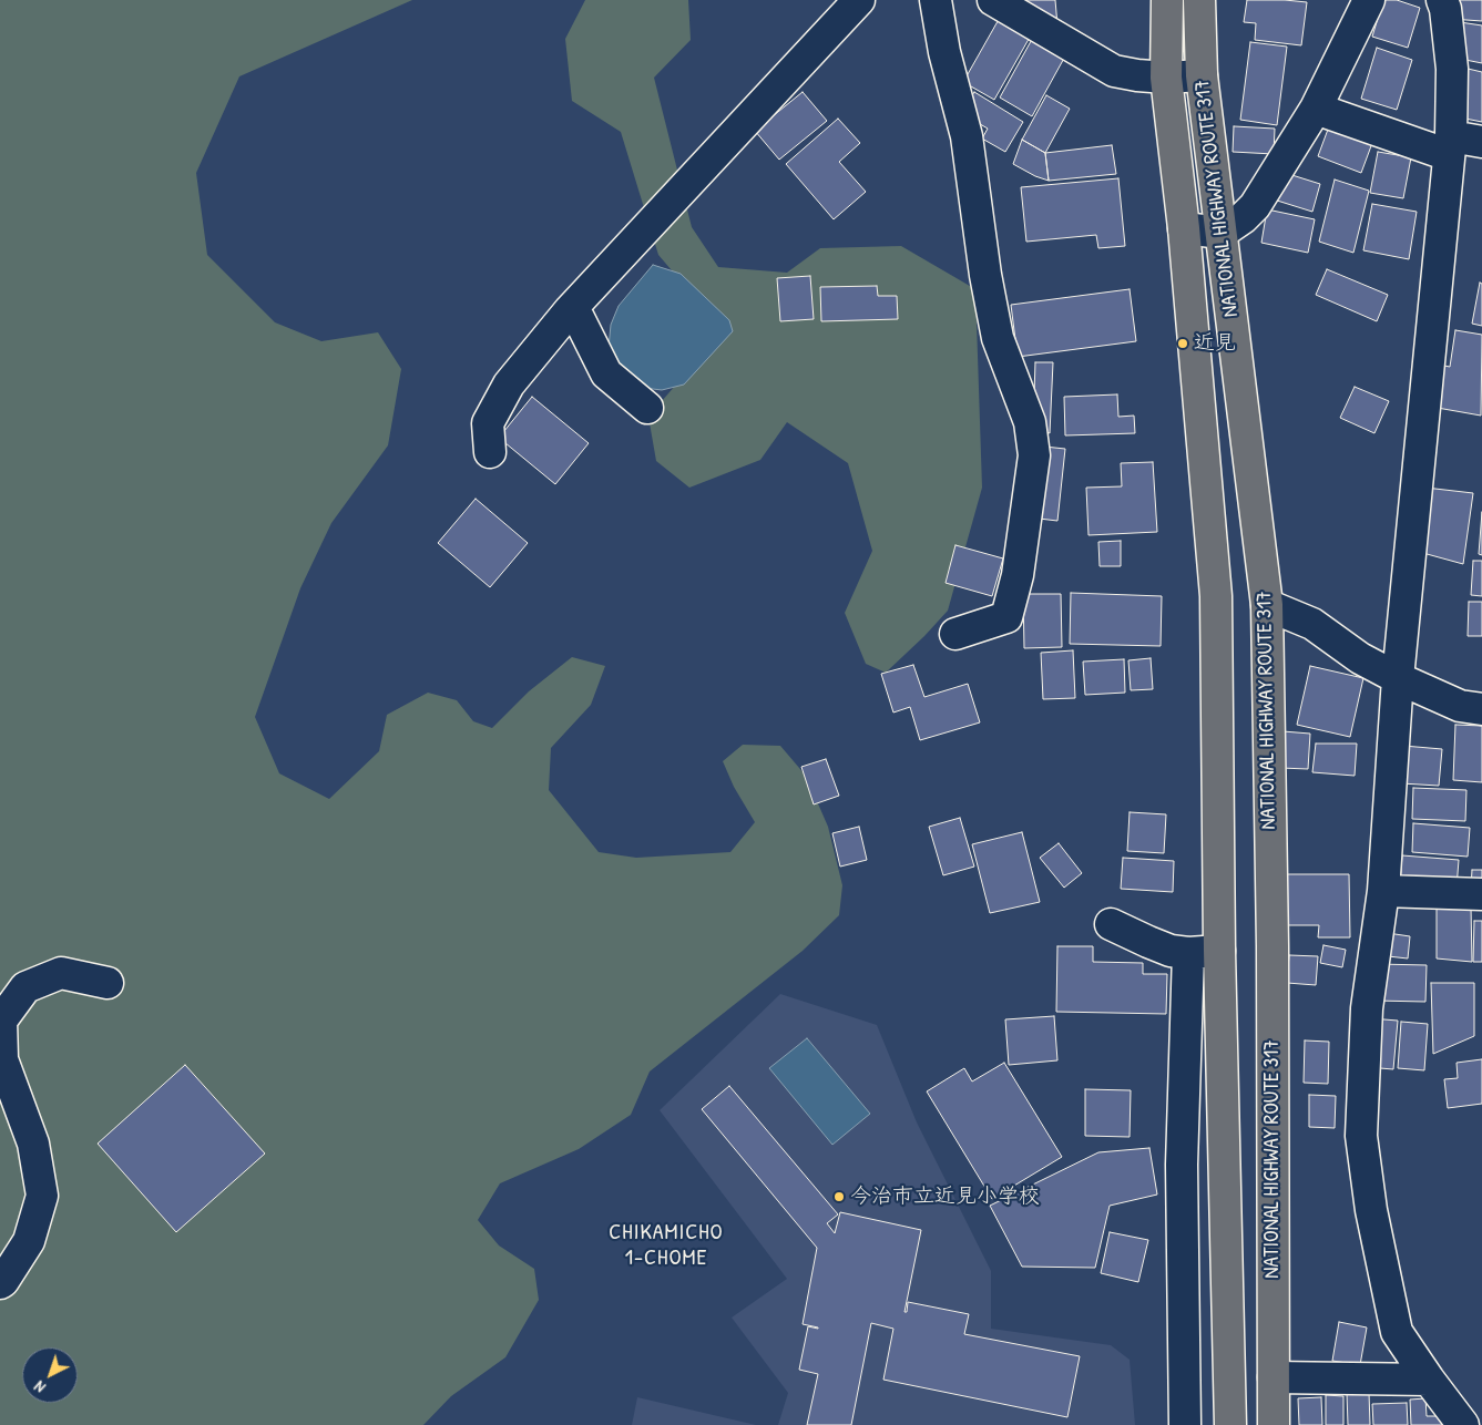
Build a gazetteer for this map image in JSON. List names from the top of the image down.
{
  "streets": {
    "highway": ["NATIONAL HIGHWAY ROUTE 317"]
  },
  "districts": ["CHIKAMICHO 1-CHOME"],
  "places": ["近見", "今治市立近見小学校"],
  "north": "bottom left"
}
